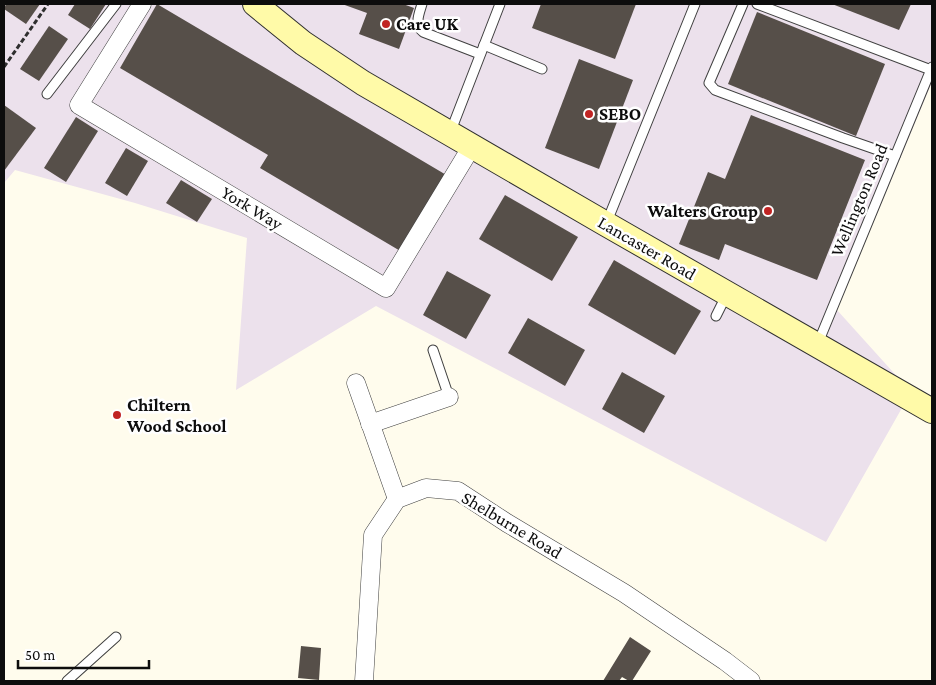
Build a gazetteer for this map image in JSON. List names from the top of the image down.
{
  "streets": {
    "street": ["York Way", "Lancaster Road", "Shelburne Road"],
    "lane": ["Wellington Road"]
  },
  "crossings": [
    ["Wellington Road", "Lancaster Road"],
    ["York Way", "Lancaster Road"]
  ],
  "places": [
    "Care UK",
    "SEBO",
    "Walters Group",
    "Chiltern Wood School"
  ],
  "scale_bar": "50 m"
}
